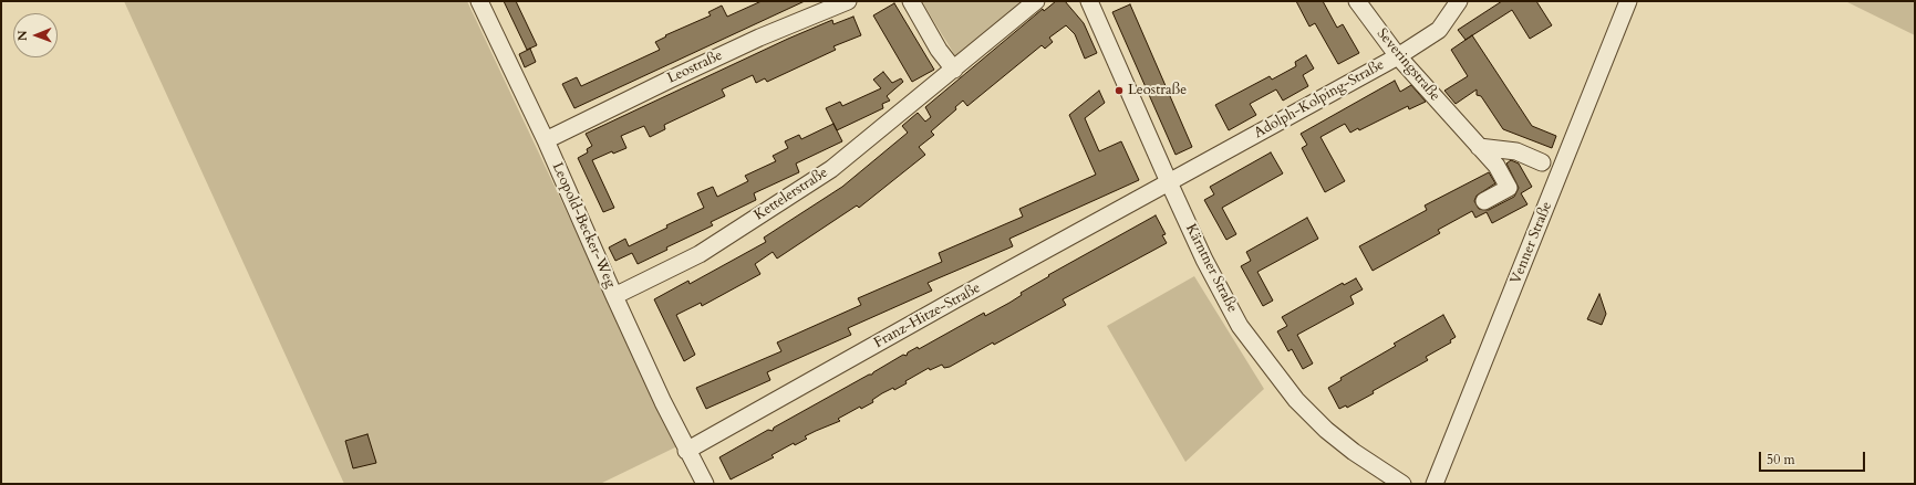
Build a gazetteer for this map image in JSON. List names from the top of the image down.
{
  "streets": {
    "street": [
      "Severingstraße",
      "Leostraße",
      "Adolph-Kolping-Straße",
      "Kettelerstraße",
      "Leopold-Becker-Weg",
      "Venner Straße",
      "Kärntner Straße",
      "Franz-Hitze-Straße"
    ]
  },
  "crossings": [
    ["Severingstraße", "Adolph-Kolping-Straße"],
    ["Leostraße", "Leopold-Becker-Weg"],
    ["Adolph-Kolping-Straße", "Kärntner Straße"],
    ["Adolph-Kolping-Straße", "Franz-Hitze-Straße"],
    ["Kettelerstraße", "Leopold-Becker-Weg"],
    ["Leopold-Becker-Weg", "Franz-Hitze-Straße"],
    ["Kärntner Straße", "Franz-Hitze-Straße"]
  ],
  "places": ["Leostraße"],
  "scale_bar": "50 m",
  "north": "left"
}
